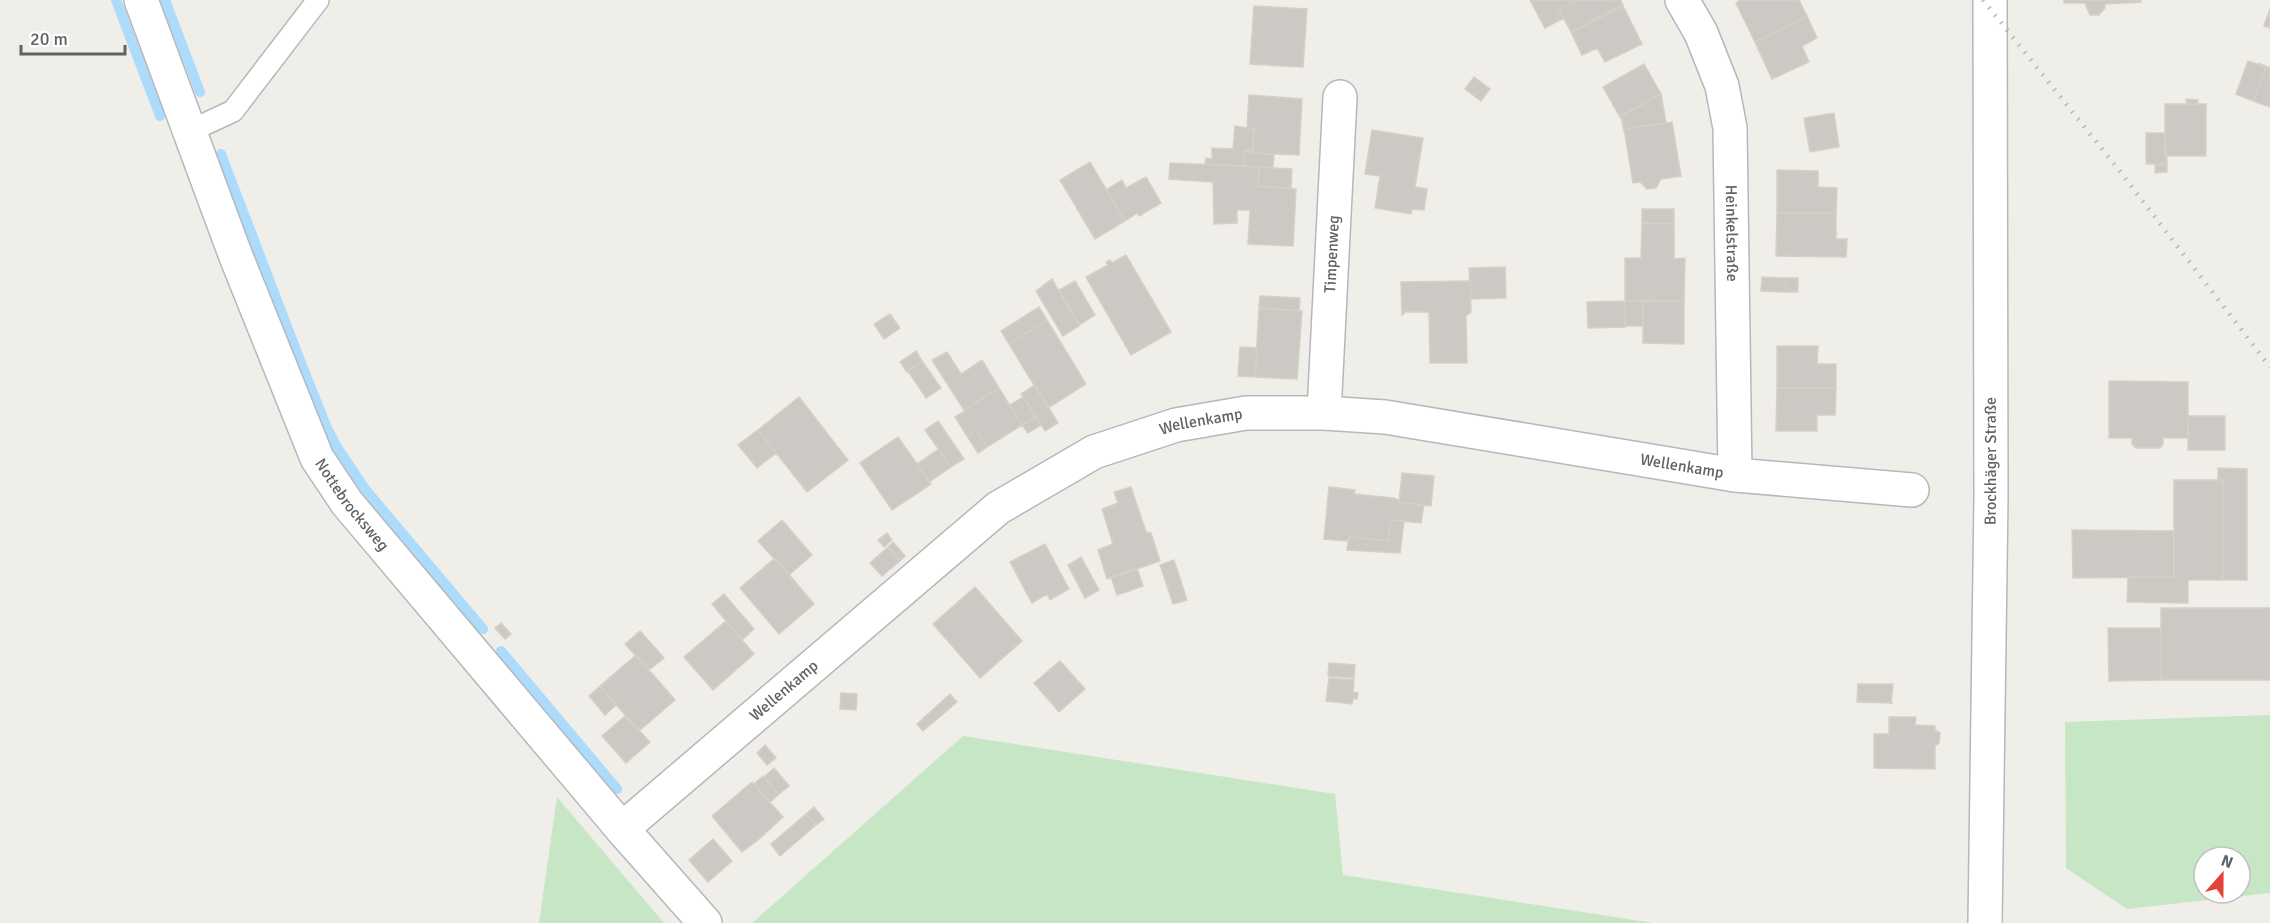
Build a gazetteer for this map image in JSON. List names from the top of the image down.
{
  "streets": {
    "street": [
      "Heinkelstraße",
      "Timpenweg",
      "Wellenkamp",
      "Brockhäger Straße",
      "Nottebrocksweg"
    ]
  },
  "crossings": [
    ["Heinkelstraße", "Wellenkamp"],
    ["Timpenweg", "Wellenkamp"],
    ["Wellenkamp", "Nottebrocksweg"]
  ],
  "scale_bar": "20 m",
  "north": "top"
}
